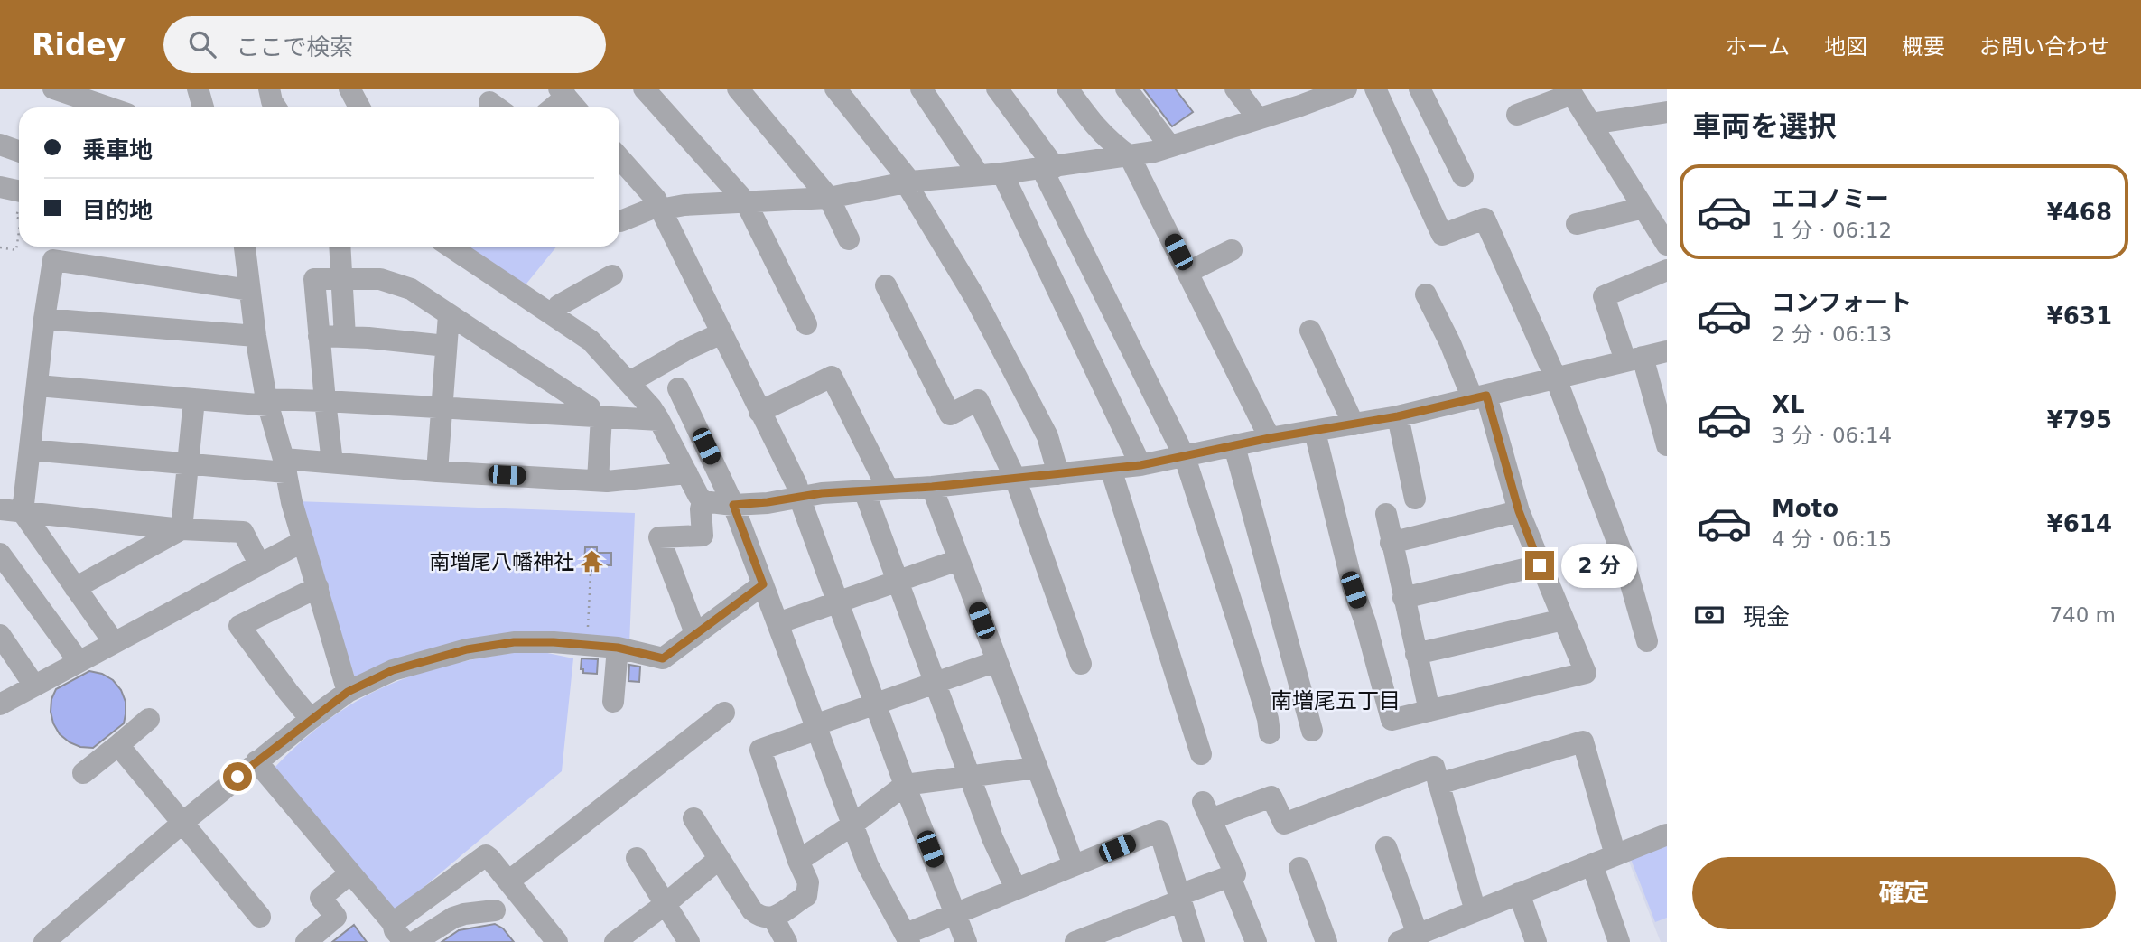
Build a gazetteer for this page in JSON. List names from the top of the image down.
{
  "districts": ["南増尾五丁目"],
  "places": {
    "temple": ["南増尾八幡神社"]
  },
  "page": {
    "header": "Ridey",
    "search": "ここで検索",
    "nav": [
      "ホーム",
      "地図",
      "概要",
      "お問い合わせ"
    ],
    "heading": "車両を選択",
    "banner": ["乗車地", "目的地"],
    "list": [
      {
        "name": "エコノミー",
        "note": "1 分 · 06:12",
        "value": "¥468"
      },
      {
        "name": "コンフォート",
        "note": "2 分 · 06:13",
        "value": "¥631"
      },
      {
        "name": "XL",
        "note": "3 分 · 06:14",
        "value": "¥795"
      },
      {
        "name": "Moto",
        "note": "4 分 · 06:15",
        "value": "¥614"
      }
    ],
    "bubble": "2 分",
    "pay": ["現金", "740 m"],
    "buttons": "確定"
  }
}
